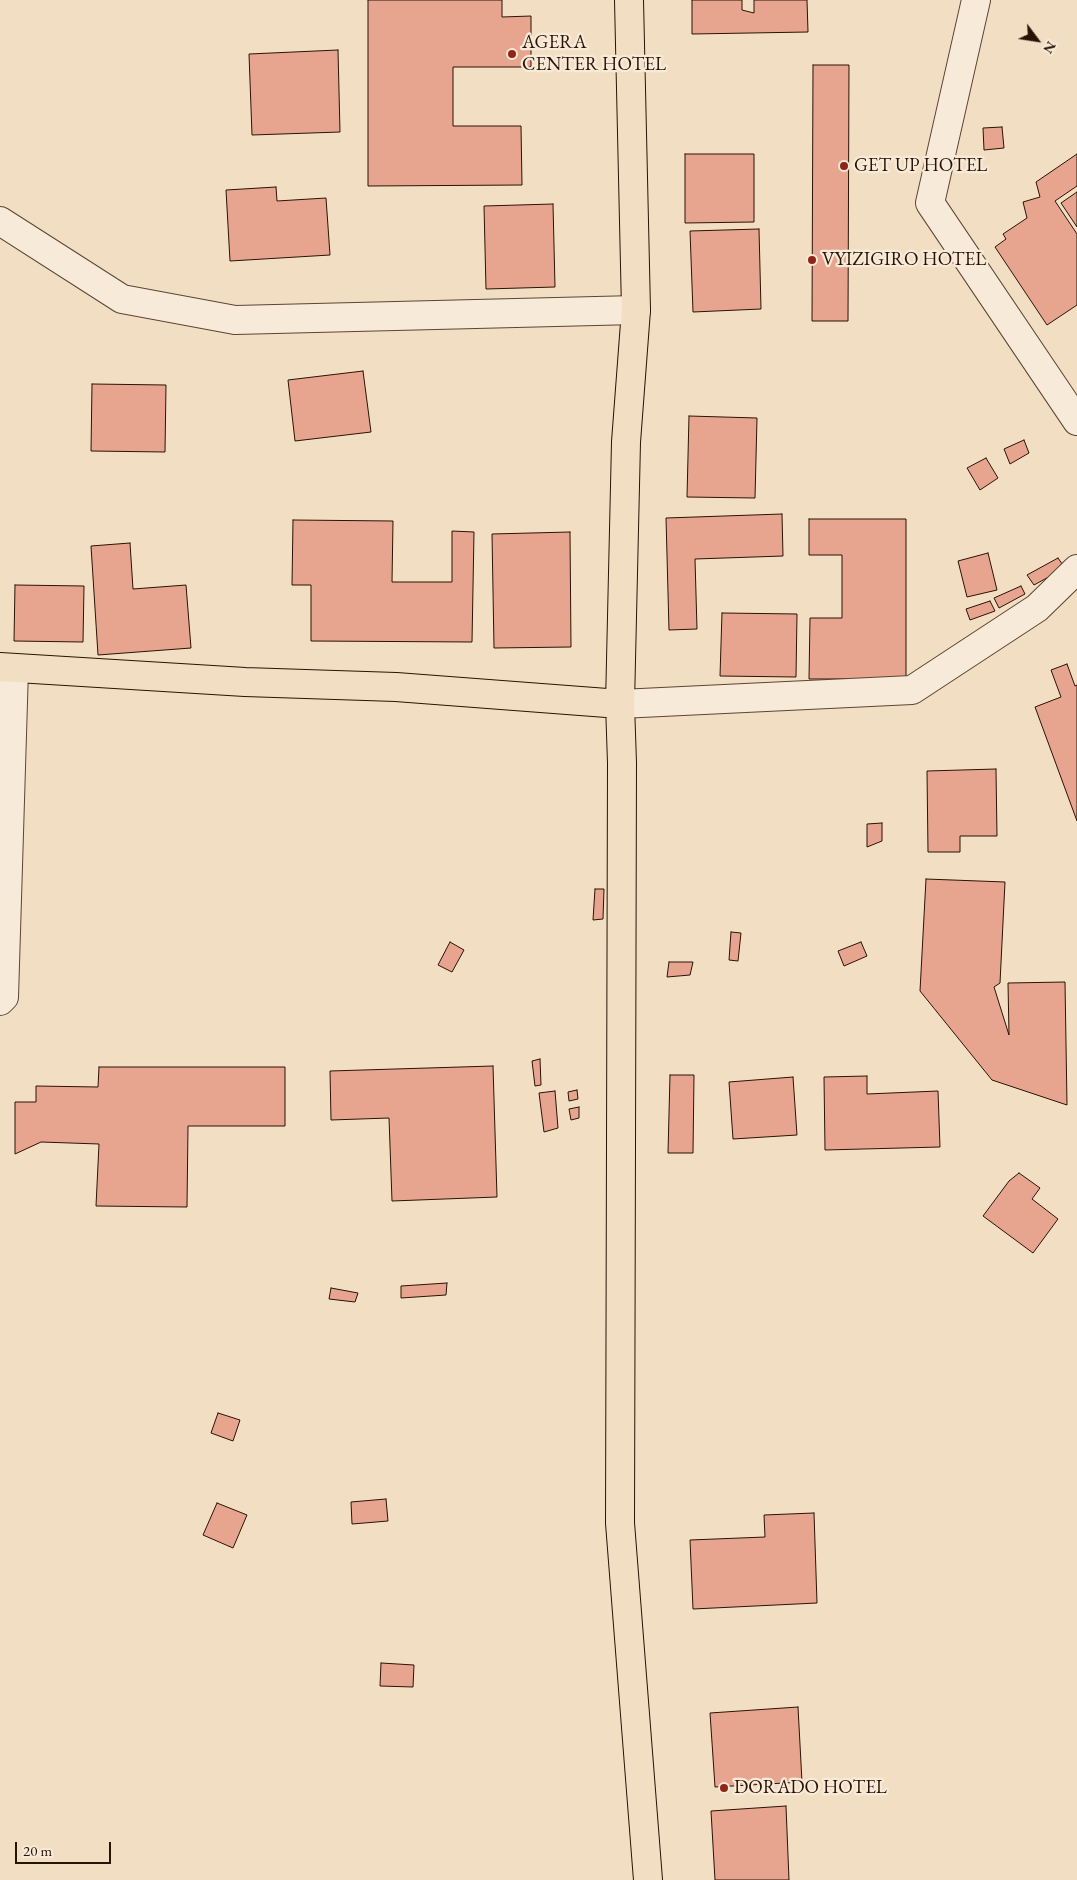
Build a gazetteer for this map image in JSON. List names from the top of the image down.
{
  "places": [
    "AGERA CENTER HOTEL",
    "GET UP HOTEL",
    "VYIZIGIRO HOTEL",
    "DORADO HOTEL"
  ],
  "scale_bar": "20 m",
  "north": "bottom right"
}
